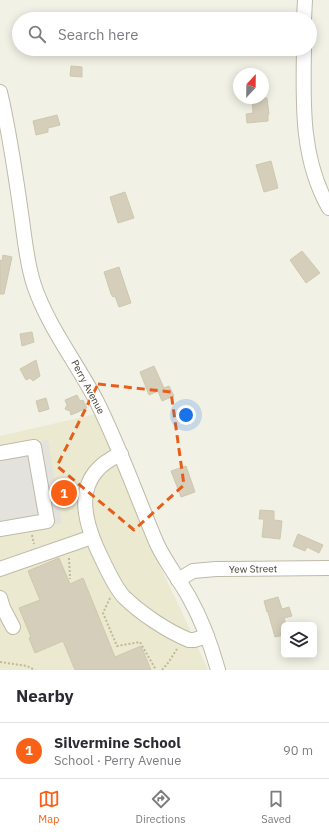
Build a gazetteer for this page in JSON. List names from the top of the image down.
{
  "streets": {
    "street": ["Perry Avenue", "Yew Street"]
  },
  "crossings": [
    ["Perry Avenue", "Yew Street"]
  ],
  "north": "top",
  "page": {
    "search": "Search here",
    "pins": "1",
    "heading": "Nearby",
    "list": [
      {
        "mark": "1",
        "name": "Silvermine School",
        "note": "School · Perry Avenue",
        "value": "90 m"
      }
    ],
    "nav": ["Map", "Directions", "Saved"]
  }
}
